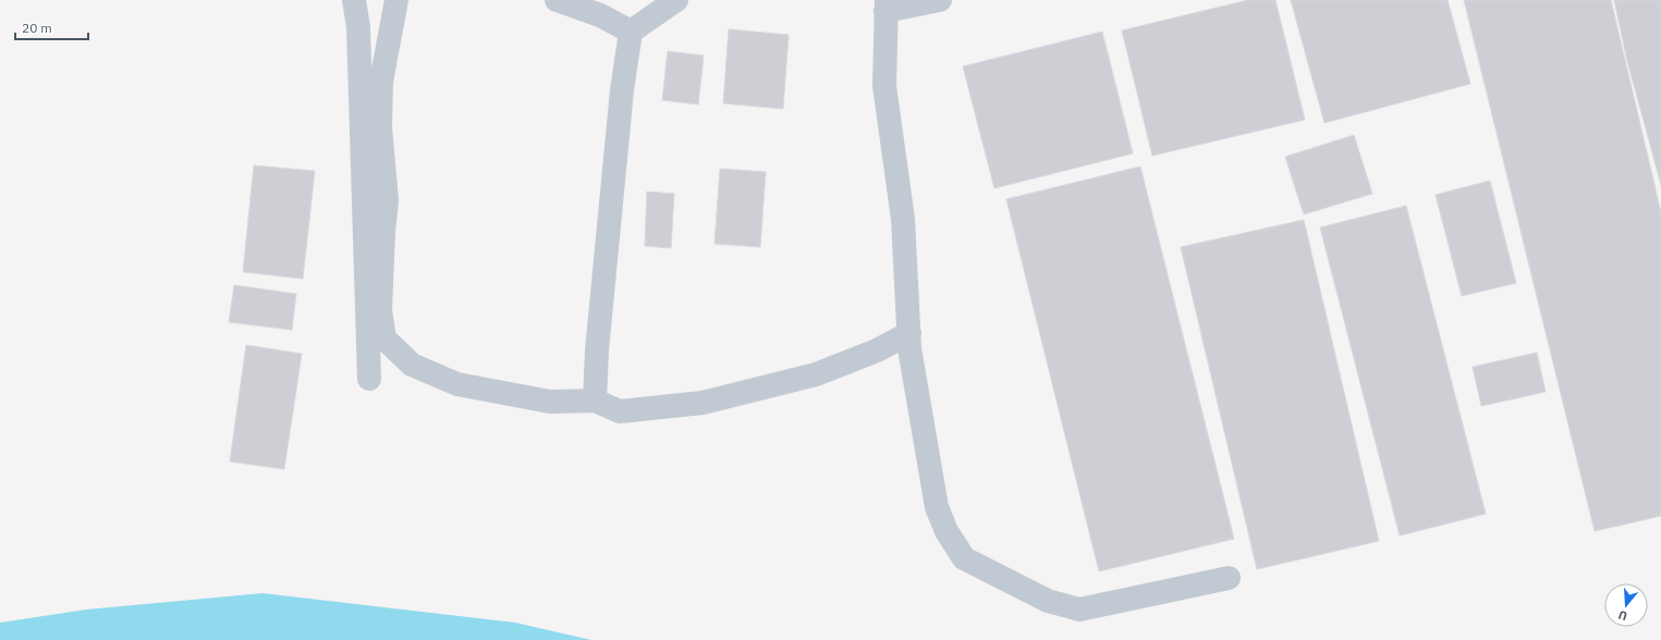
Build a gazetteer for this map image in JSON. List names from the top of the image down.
{
  "scale_bar": "20 m",
  "north": "bottom"
}
